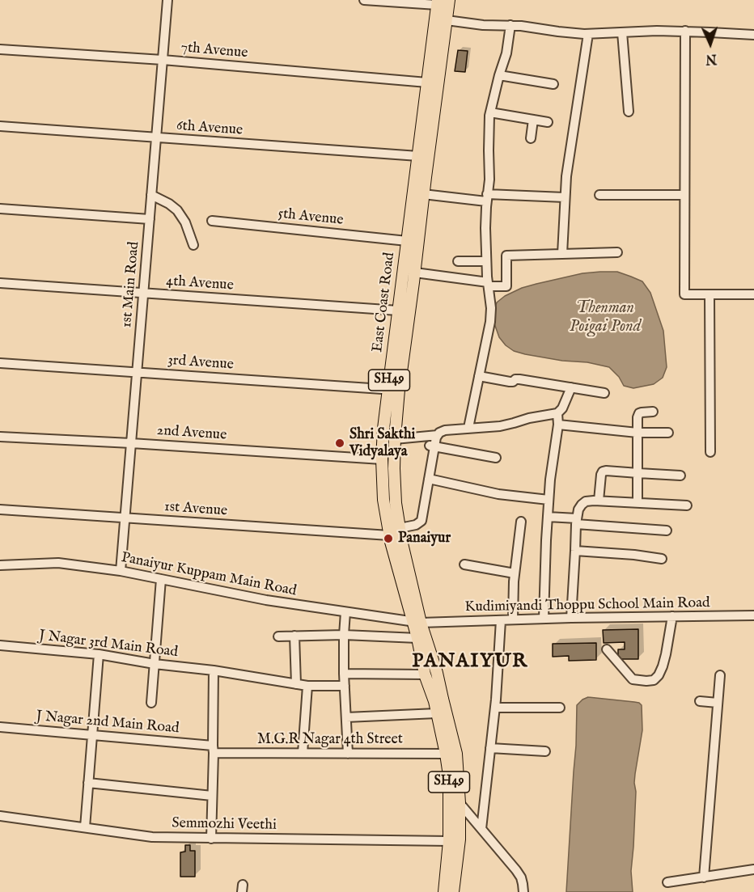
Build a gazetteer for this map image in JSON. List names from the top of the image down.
{
  "streets": {
    "main road": ["East Coast Road", "SH49"],
    "street": [
      "7th Avenue",
      "6th Avenue",
      "5th Avenue",
      "4th Avenue",
      "1st Main Road",
      "3rd Avenue",
      "2nd Avenue",
      "1st Avenue",
      "Panaiyur Kuppam Main Road",
      "Kudimiyandi Thoppu School Main Road",
      "J Nagar 3rd Main Road",
      "J Nagar 2nd Main Road",
      "M.G.R Nagar 4th Street",
      "Semmozhi Veethi"
    ]
  },
  "crossings": [
    ["7th Avenue", "1st Main Road"],
    ["7th Avenue", "East Coast Road"],
    ["6th Avenue", "1st Main Road"],
    ["6th Avenue", "East Coast Road"],
    ["5th Avenue", "East Coast Road"],
    ["4th Avenue", "1st Main Road"],
    ["4th Avenue", "East Coast Road"],
    ["1st Main Road", "3rd Avenue"],
    ["1st Main Road", "2nd Avenue"],
    ["1st Main Road", "1st Avenue"],
    ["1st Main Road", "Panaiyur Kuppam Main Road"],
    ["East Coast Road", "3rd Avenue"],
    ["East Coast Road", "2nd Avenue"],
    ["East Coast Road", "1st Avenue"],
    ["East Coast Road", "Panaiyur Kuppam Main Road"],
    ["East Coast Road", "Kudimiyandi Thoppu School Main Road"],
    ["East Coast Road", "M.G.R Nagar 4th Street"],
    ["East Coast Road", "Semmozhi Veethi"],
    ["Panaiyur Kuppam Main Road", "Kudimiyandi Thoppu School Main Road"],
    ["J Nagar 2nd Main Road", "M.G.R Nagar 4th Street"]
  ],
  "districts": ["PANAIYUR"],
  "water": ["Thenman Poigai Pond"],
  "places": ["Shri Sakthi Vidyalaya", "Panaiyur"],
  "north": "bottom"
}
